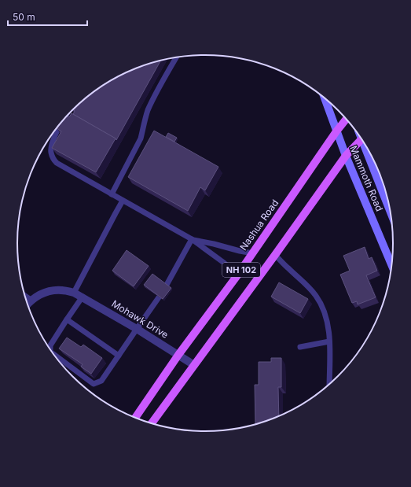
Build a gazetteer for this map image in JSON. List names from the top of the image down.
{
  "streets": {
    "main road": ["Mammoth Road", "Nashua Road", "NH 102"],
    "street": ["Mohawk Drive"]
  },
  "crossings": [
    ["Mammoth Road", "Nashua Road"],
    ["Mammoth Road", "NH 102"],
    ["Nashua Road", "Mohawk Drive"],
    ["NH 102", "Mohawk Drive"]
  ],
  "scale_bar": "50 m"
}
